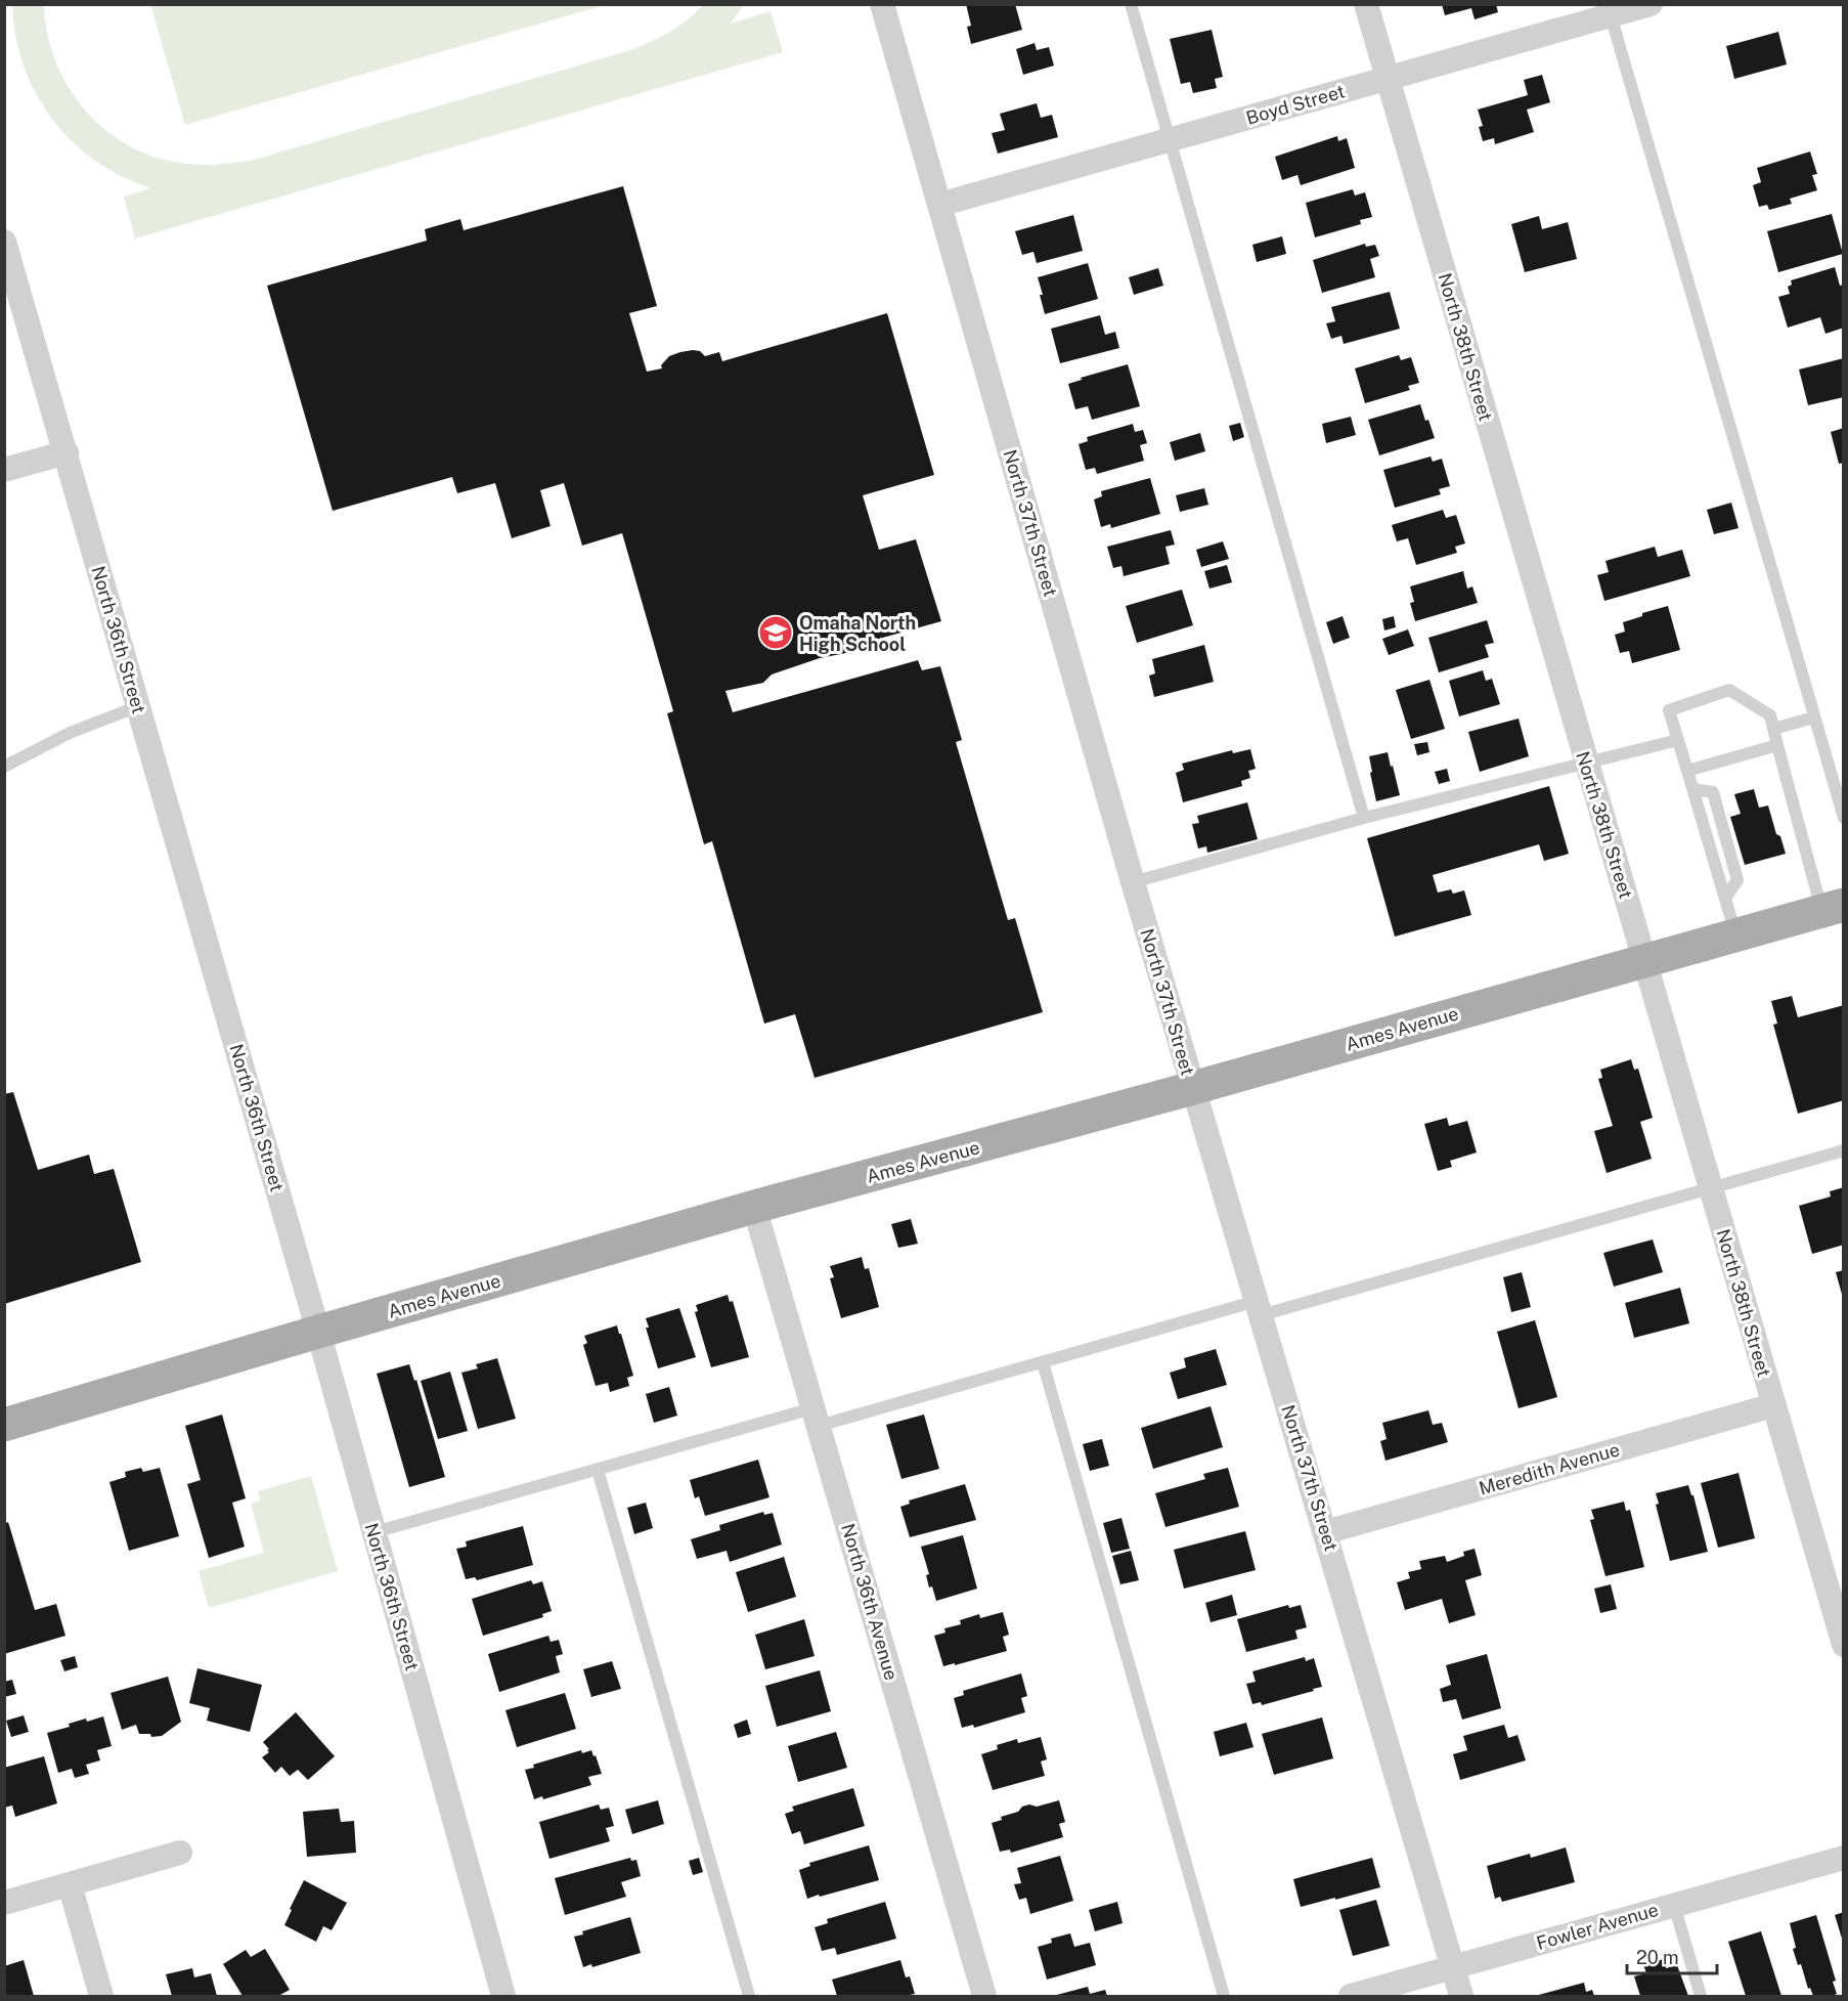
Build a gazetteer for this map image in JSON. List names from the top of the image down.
{
  "streets": {
    "main road": ["Ames Avenue"],
    "street": [
      "Boyd Street",
      "North 38th Street",
      "North 37th Street",
      "North 36th Street",
      "Meredith Avenue",
      "North 36th Avenue",
      "Fowler Avenue"
    ]
  },
  "crossings": [
    ["Boyd Street", "North 38th Street"],
    ["Boyd Street", "North 37th Street"],
    ["North 38th Street", "Ames Avenue"],
    ["North 38th Street", "Meredith Avenue"],
    ["North 37th Street", "Ames Avenue"],
    ["North 37th Street", "Meredith Avenue"],
    ["North 37th Street", "Fowler Avenue"],
    ["North 36th Street", "Ames Avenue"],
    ["Ames Avenue", "North 36th Avenue"]
  ],
  "places": {
    "school or university": ["Omaha North High School"]
  },
  "scale_bar": "20 m"
}
